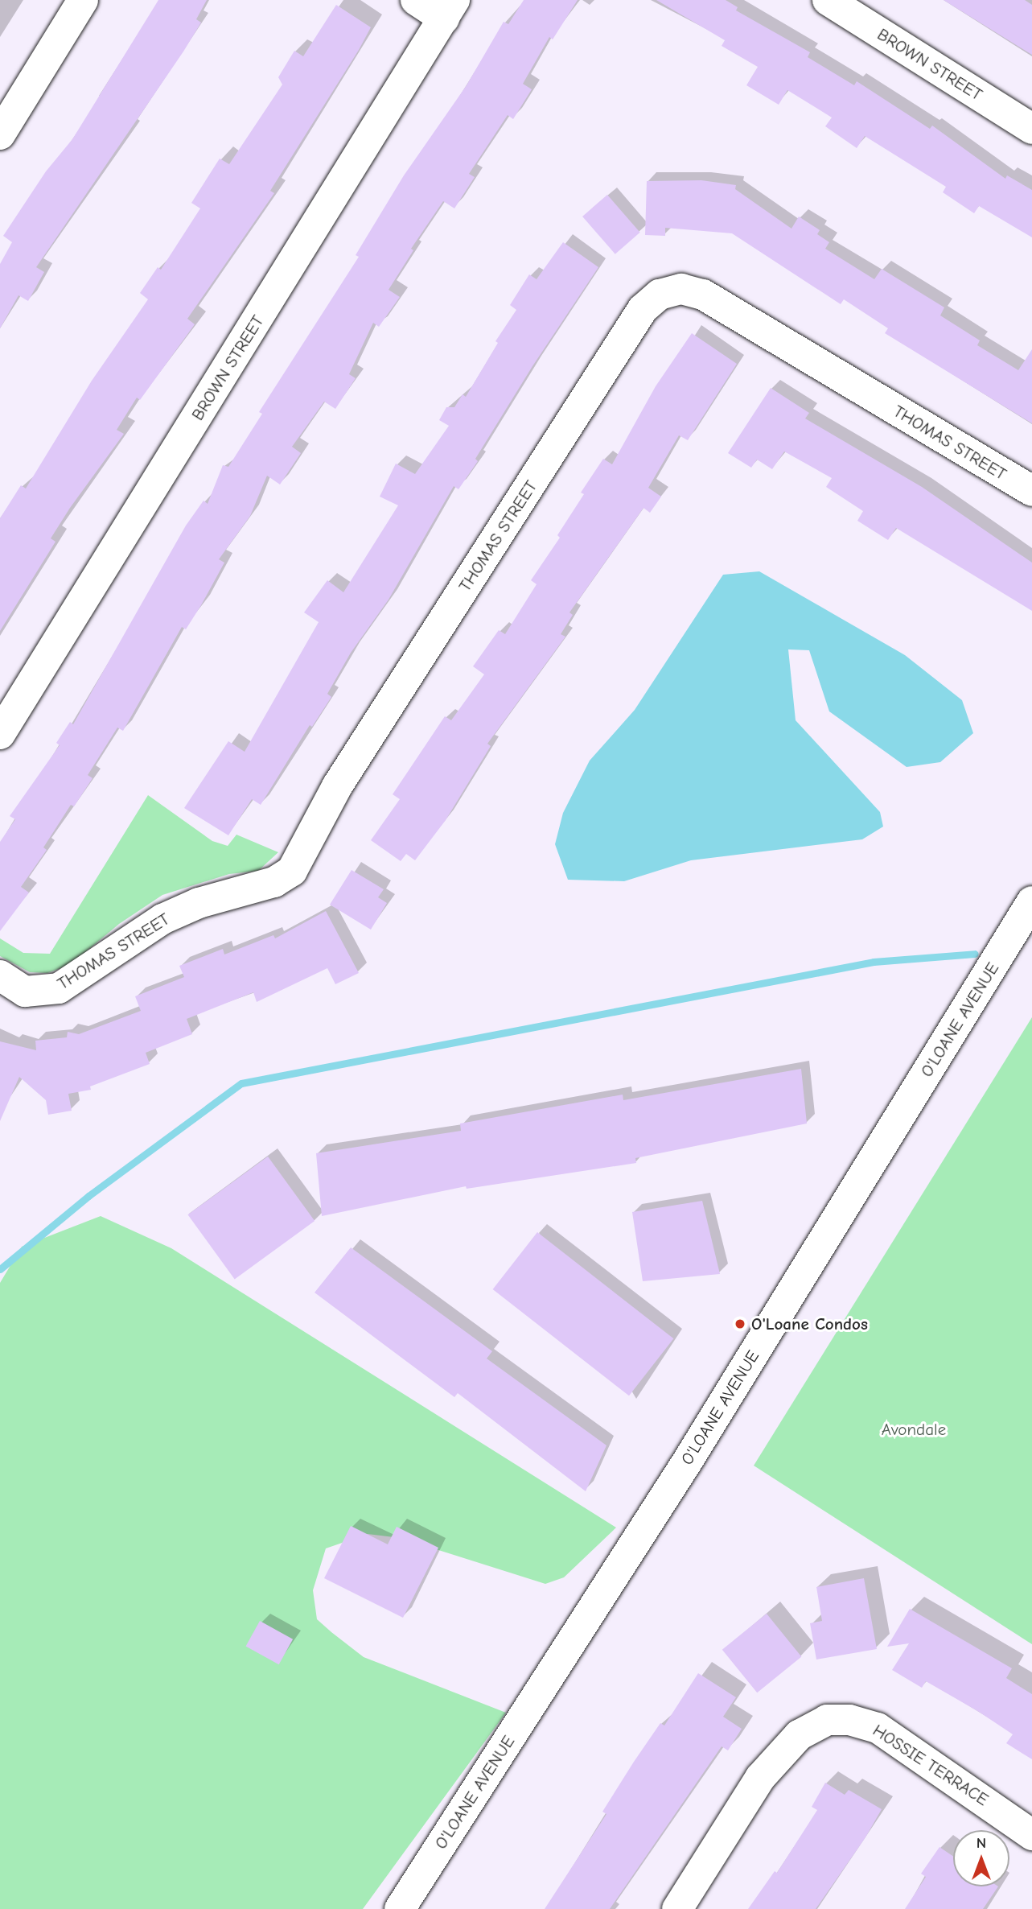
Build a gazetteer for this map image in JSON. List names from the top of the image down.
{
  "streets": {
    "street": [
      "BROWN STREET",
      "THOMAS STREET",
      "O'LOANE AVENUE",
      "HOSSIE TERRACE"
    ]
  },
  "parks": ["Avondale"],
  "places": ["O'Loane Condos"],
  "north": "top"
}
